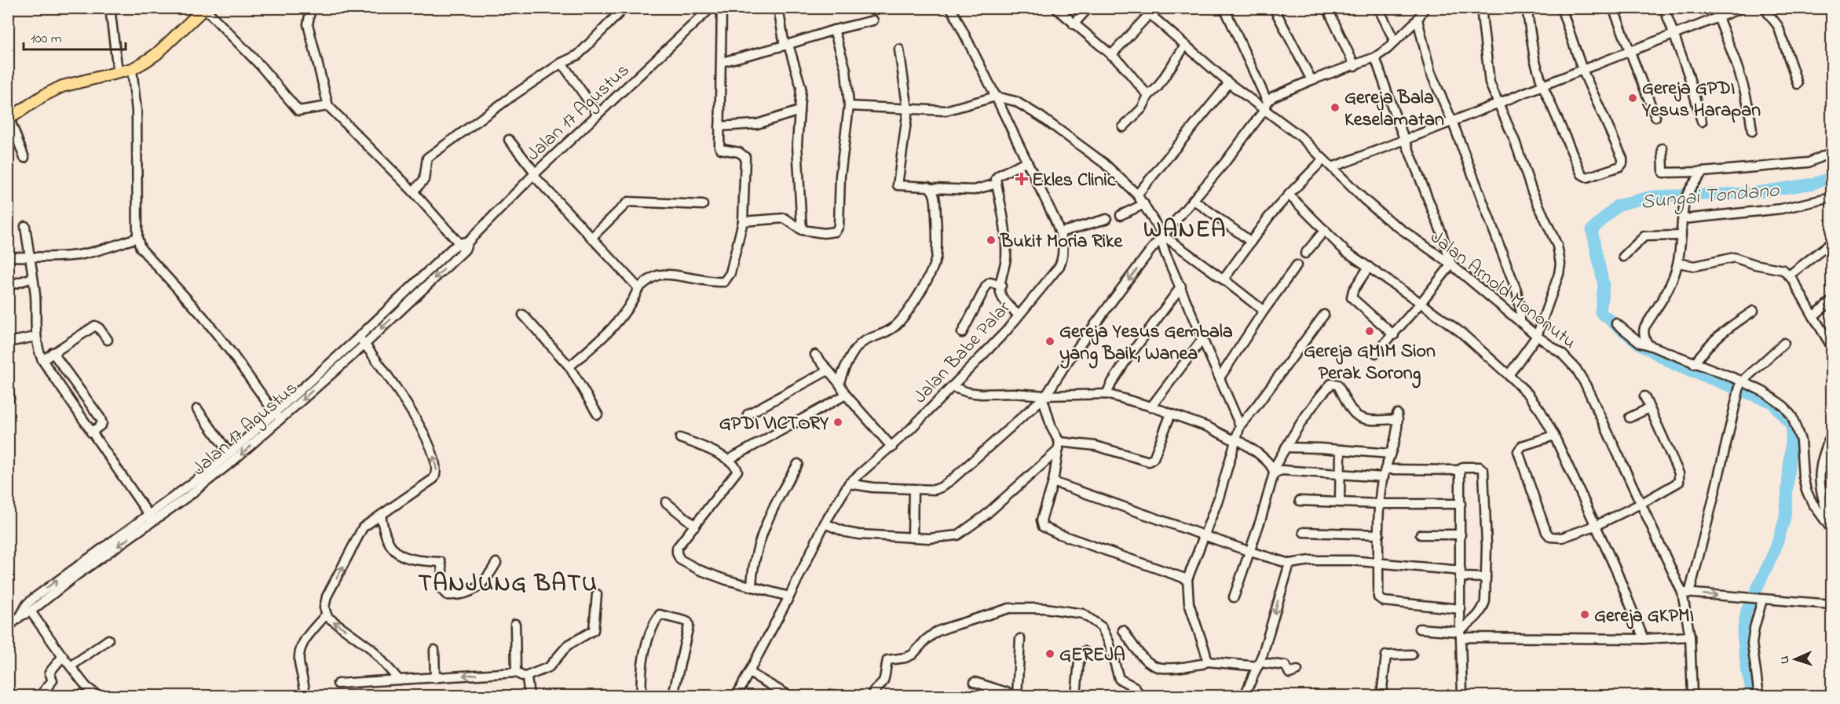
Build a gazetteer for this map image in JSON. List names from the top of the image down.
{
  "streets": {
    "street": ["Jalan 17 Agustus", "Jalan Arnold Mononutu", "Jalan Babe Palar"]
  },
  "districts": ["WANEA", "TANJUNG BATU"],
  "water": ["Sungai Tondano"],
  "places": {
    "other": [
      "Gereja GPDI Yesus Harapan",
      "Gereja Bala Keselamatan",
      "Bukit Moria Rike",
      "Gereja GMIM Sion Perak Sorong",
      "Gereja Yesus Gembala yang Baik, Wanea",
      "GPDI VICTORY",
      "Gereja GKPMI",
      "GEREJA"
    ],
    "health": ["Ekles Clinic"]
  },
  "scale_bar": "100 m",
  "north": "left"
}
